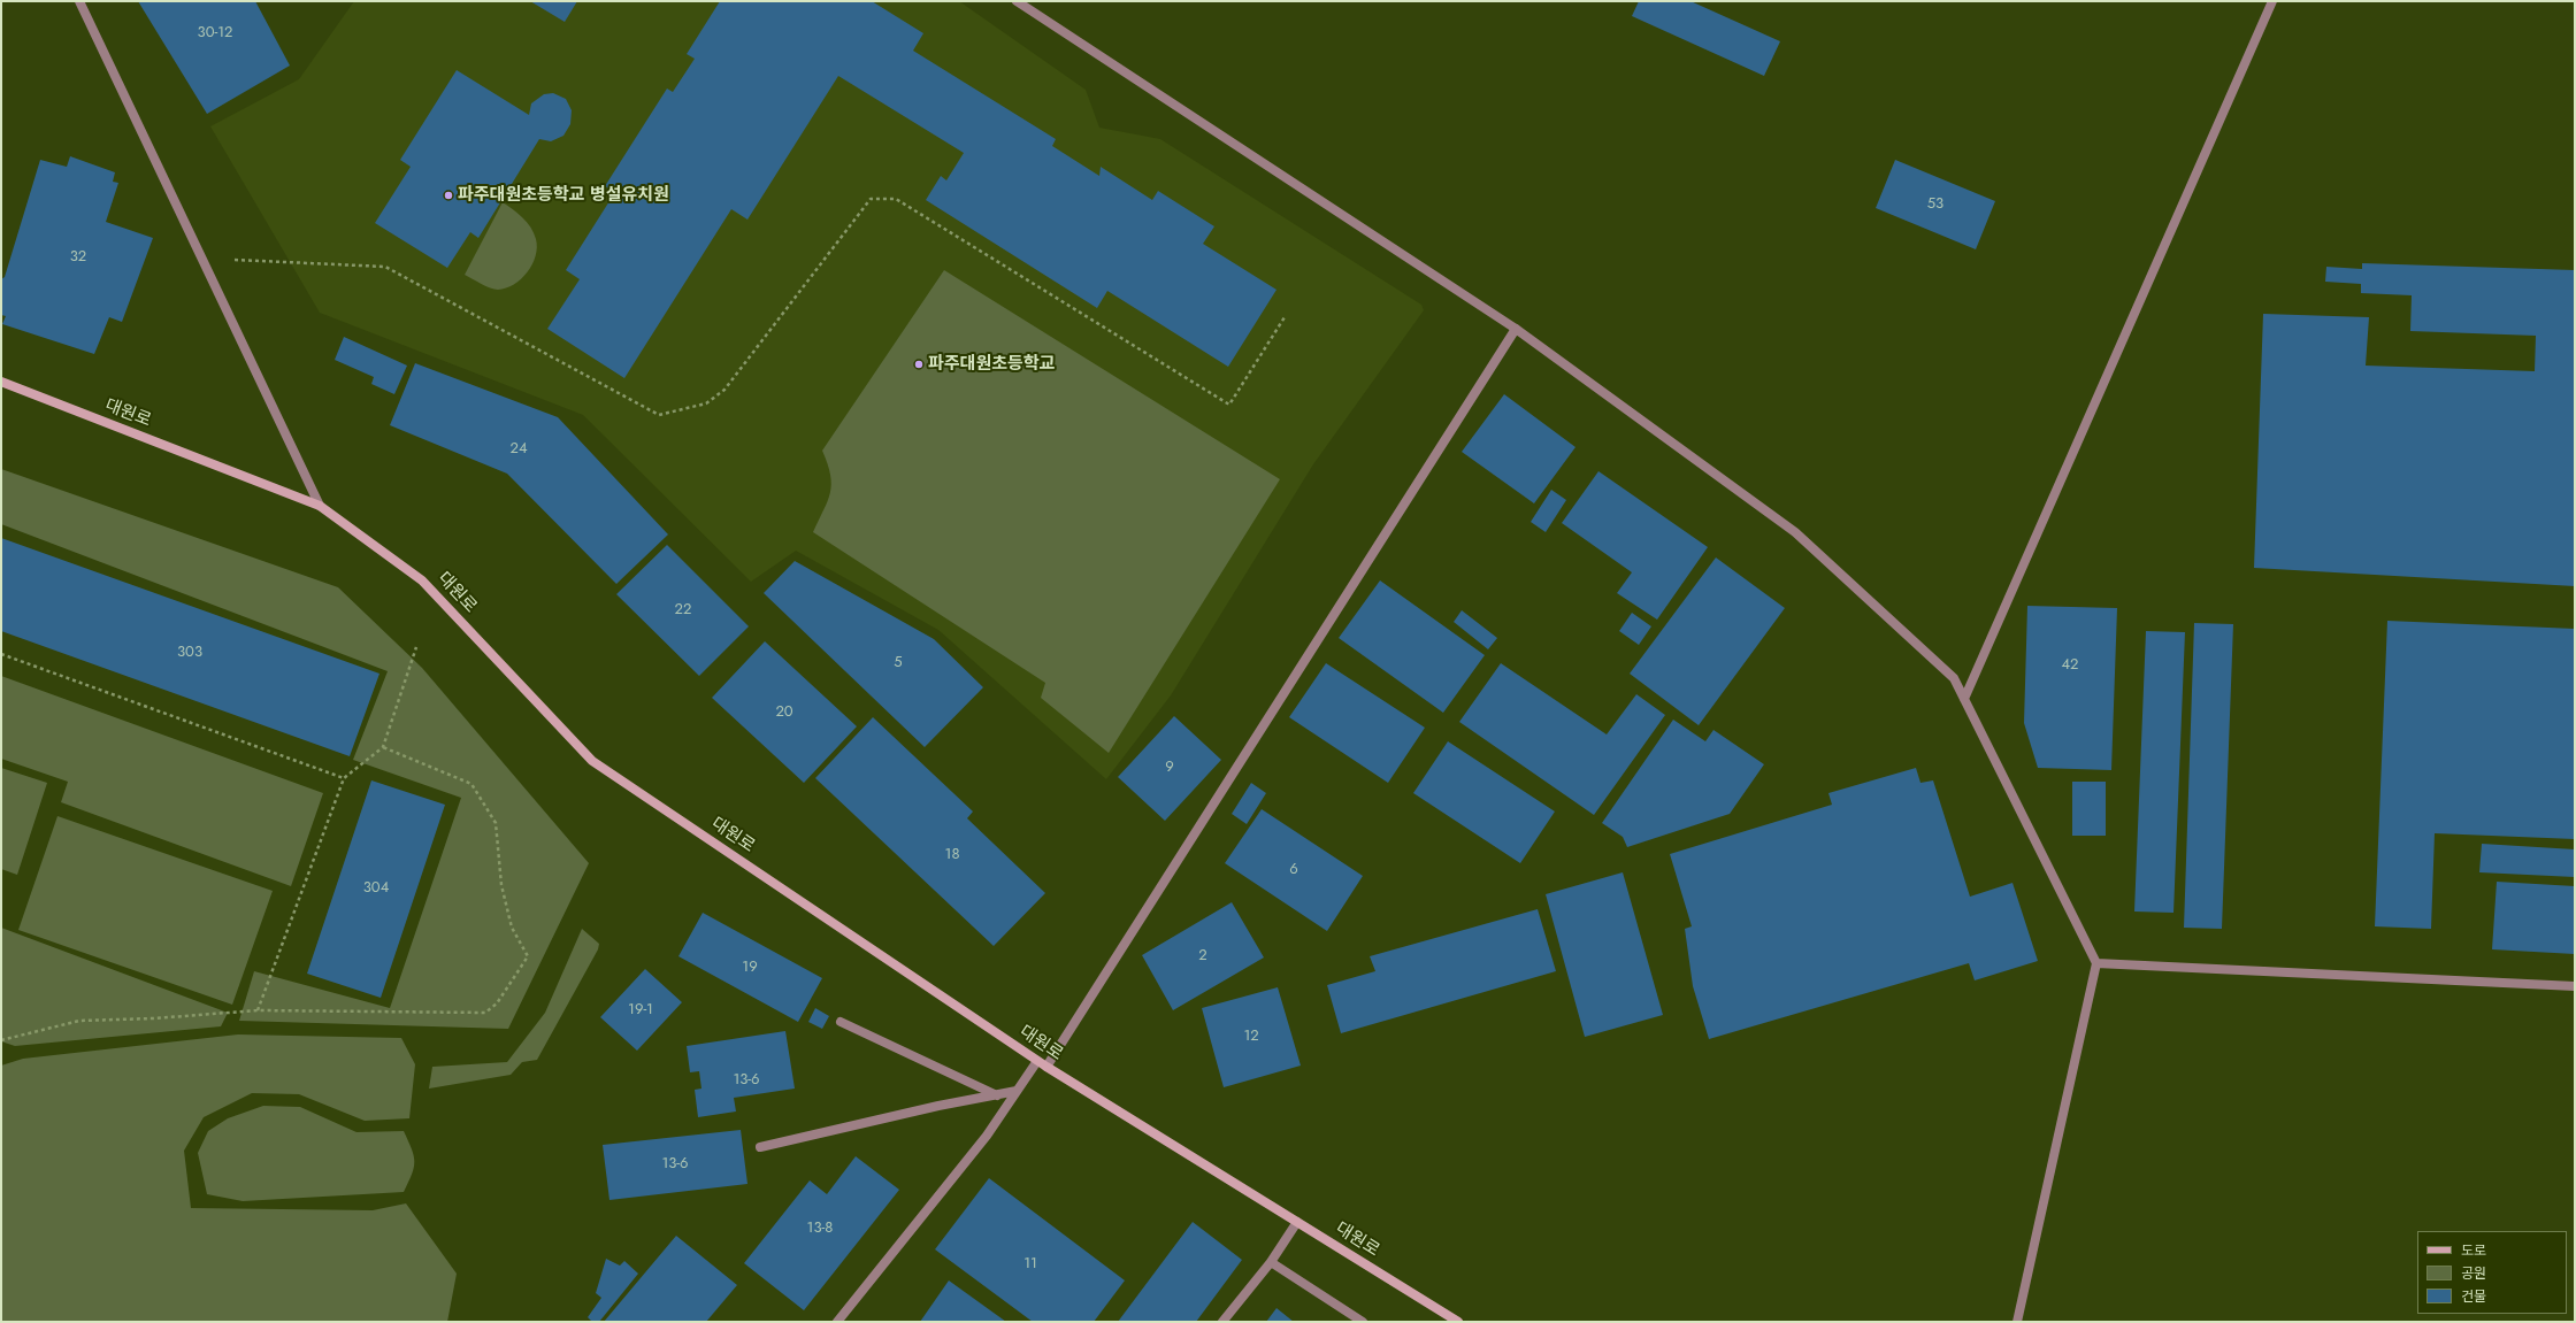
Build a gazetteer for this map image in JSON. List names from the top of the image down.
{
  "streets": {
    "main road": ["대원로"]
  },
  "places": ["파주대원초등학교 병설유치원", "파주대원초등학교"],
  "house_numbers": [
    "30-12",
    "53",
    "32",
    "24",
    "22",
    "303",
    "5",
    "42",
    "20",
    "9",
    "18",
    "6",
    "304",
    "2",
    "19",
    "19-1",
    "12",
    "13-6",
    "13-6",
    "13-8",
    "11"
  ],
  "legend": ["도로", "공원", "건물"]
}
